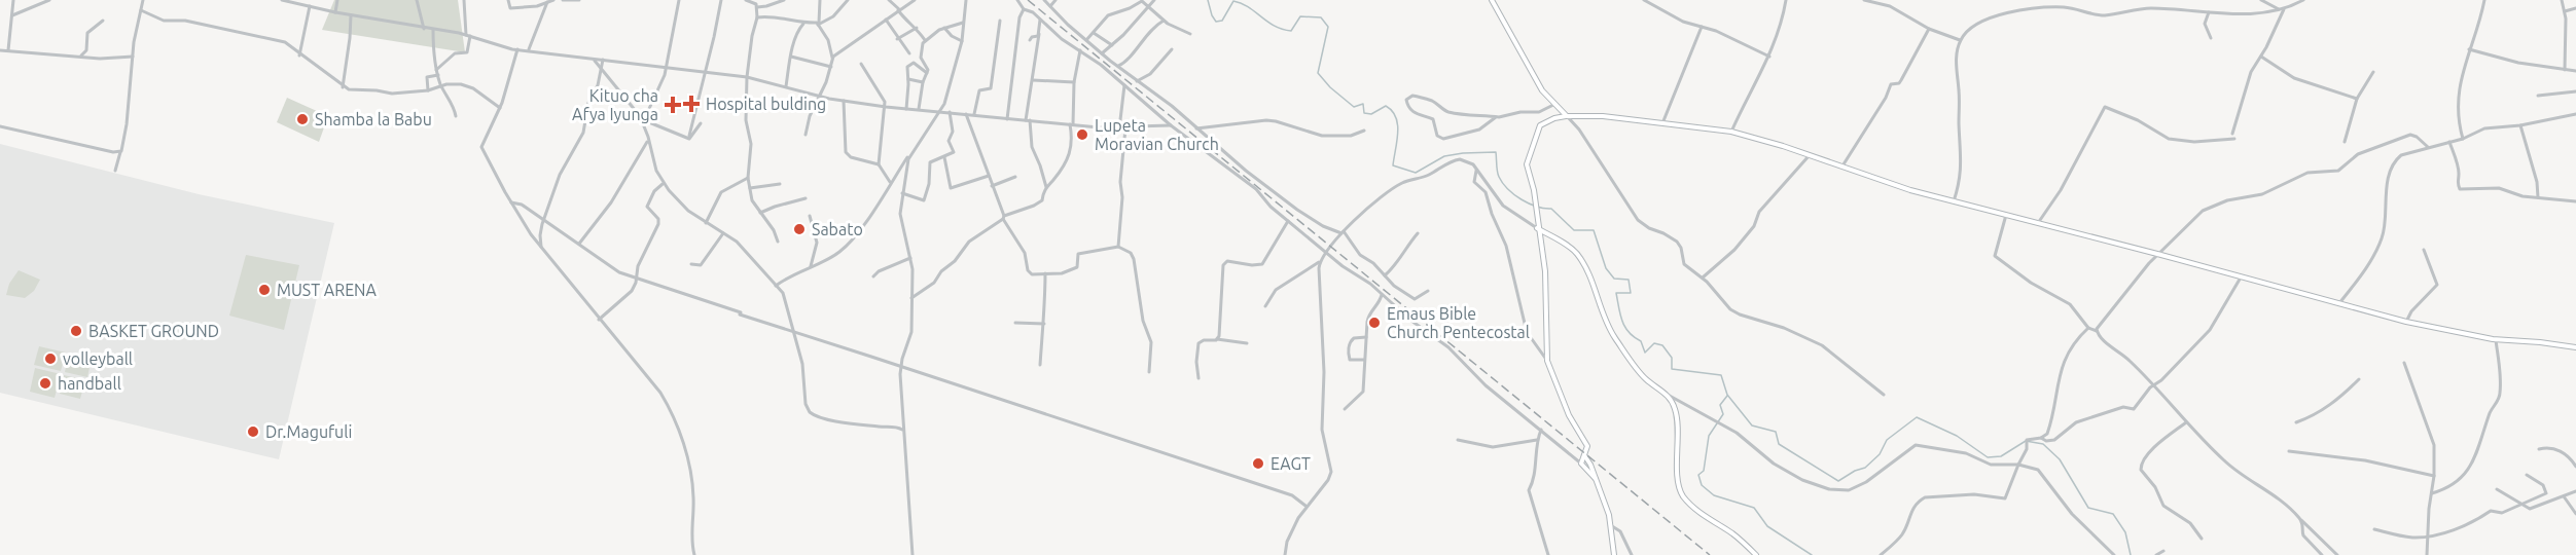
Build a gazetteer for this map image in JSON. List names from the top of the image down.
{
  "places": {
    "health": ["Hospital bulding", "Kituo cha Afya Iyunga"],
    "other": [
      "Shamba la Babu",
      "Lupeta Moravian Church",
      "Sabato",
      "MUST ARENA",
      "Emaus Bible Church Pentecostal",
      "BASKET GROUND",
      "volleyball",
      "handball",
      "Dr.Magufuli",
      "EAGT"
    ]
  }
}
